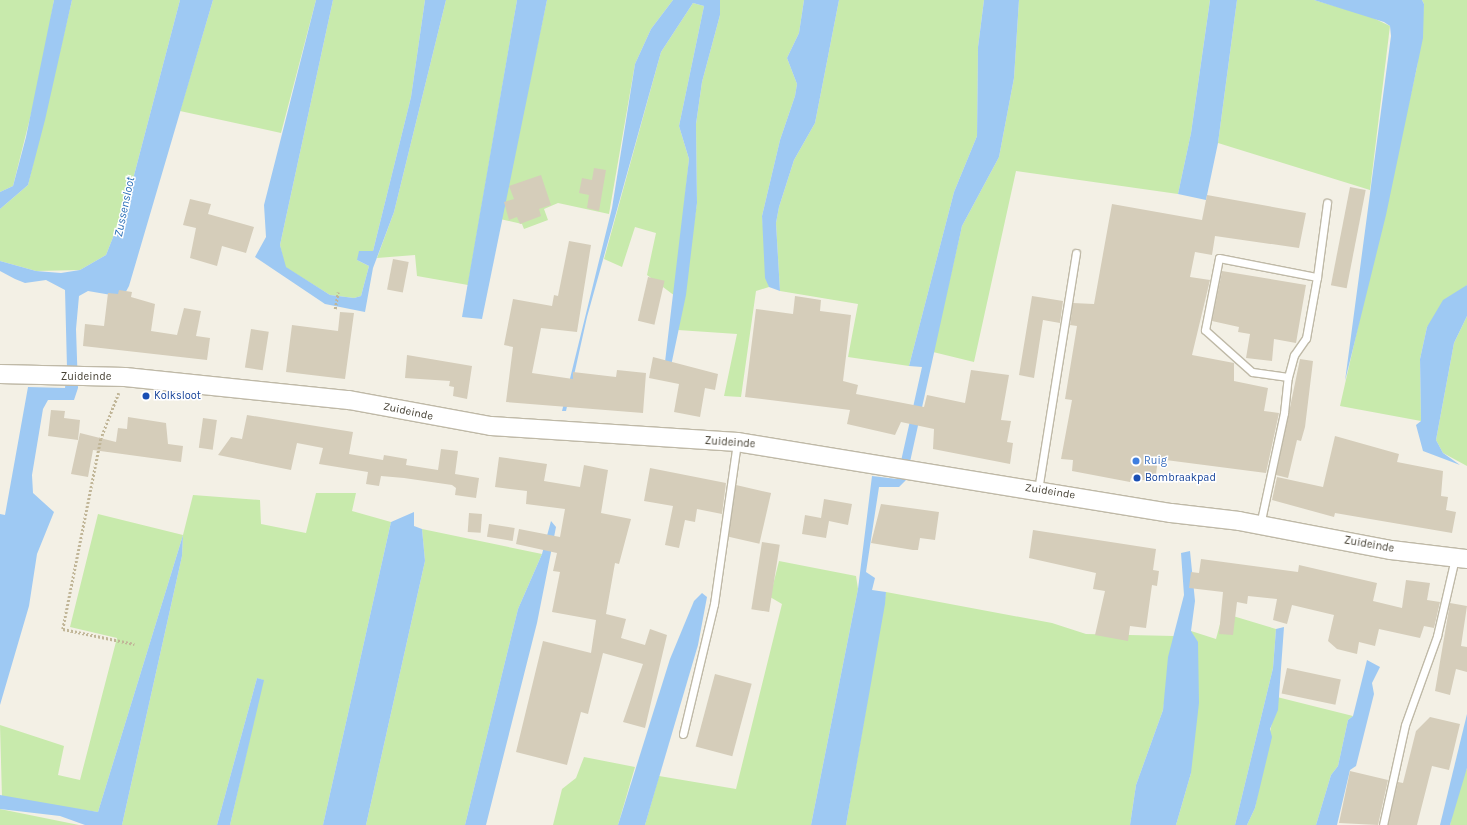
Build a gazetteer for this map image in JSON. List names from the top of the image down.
{
  "streets": {
    "street": ["Zuideinde"]
  },
  "water": ["Zussensloot"],
  "places": ["Kolksloot", "Ruig", "Bombraakpad"]
}
